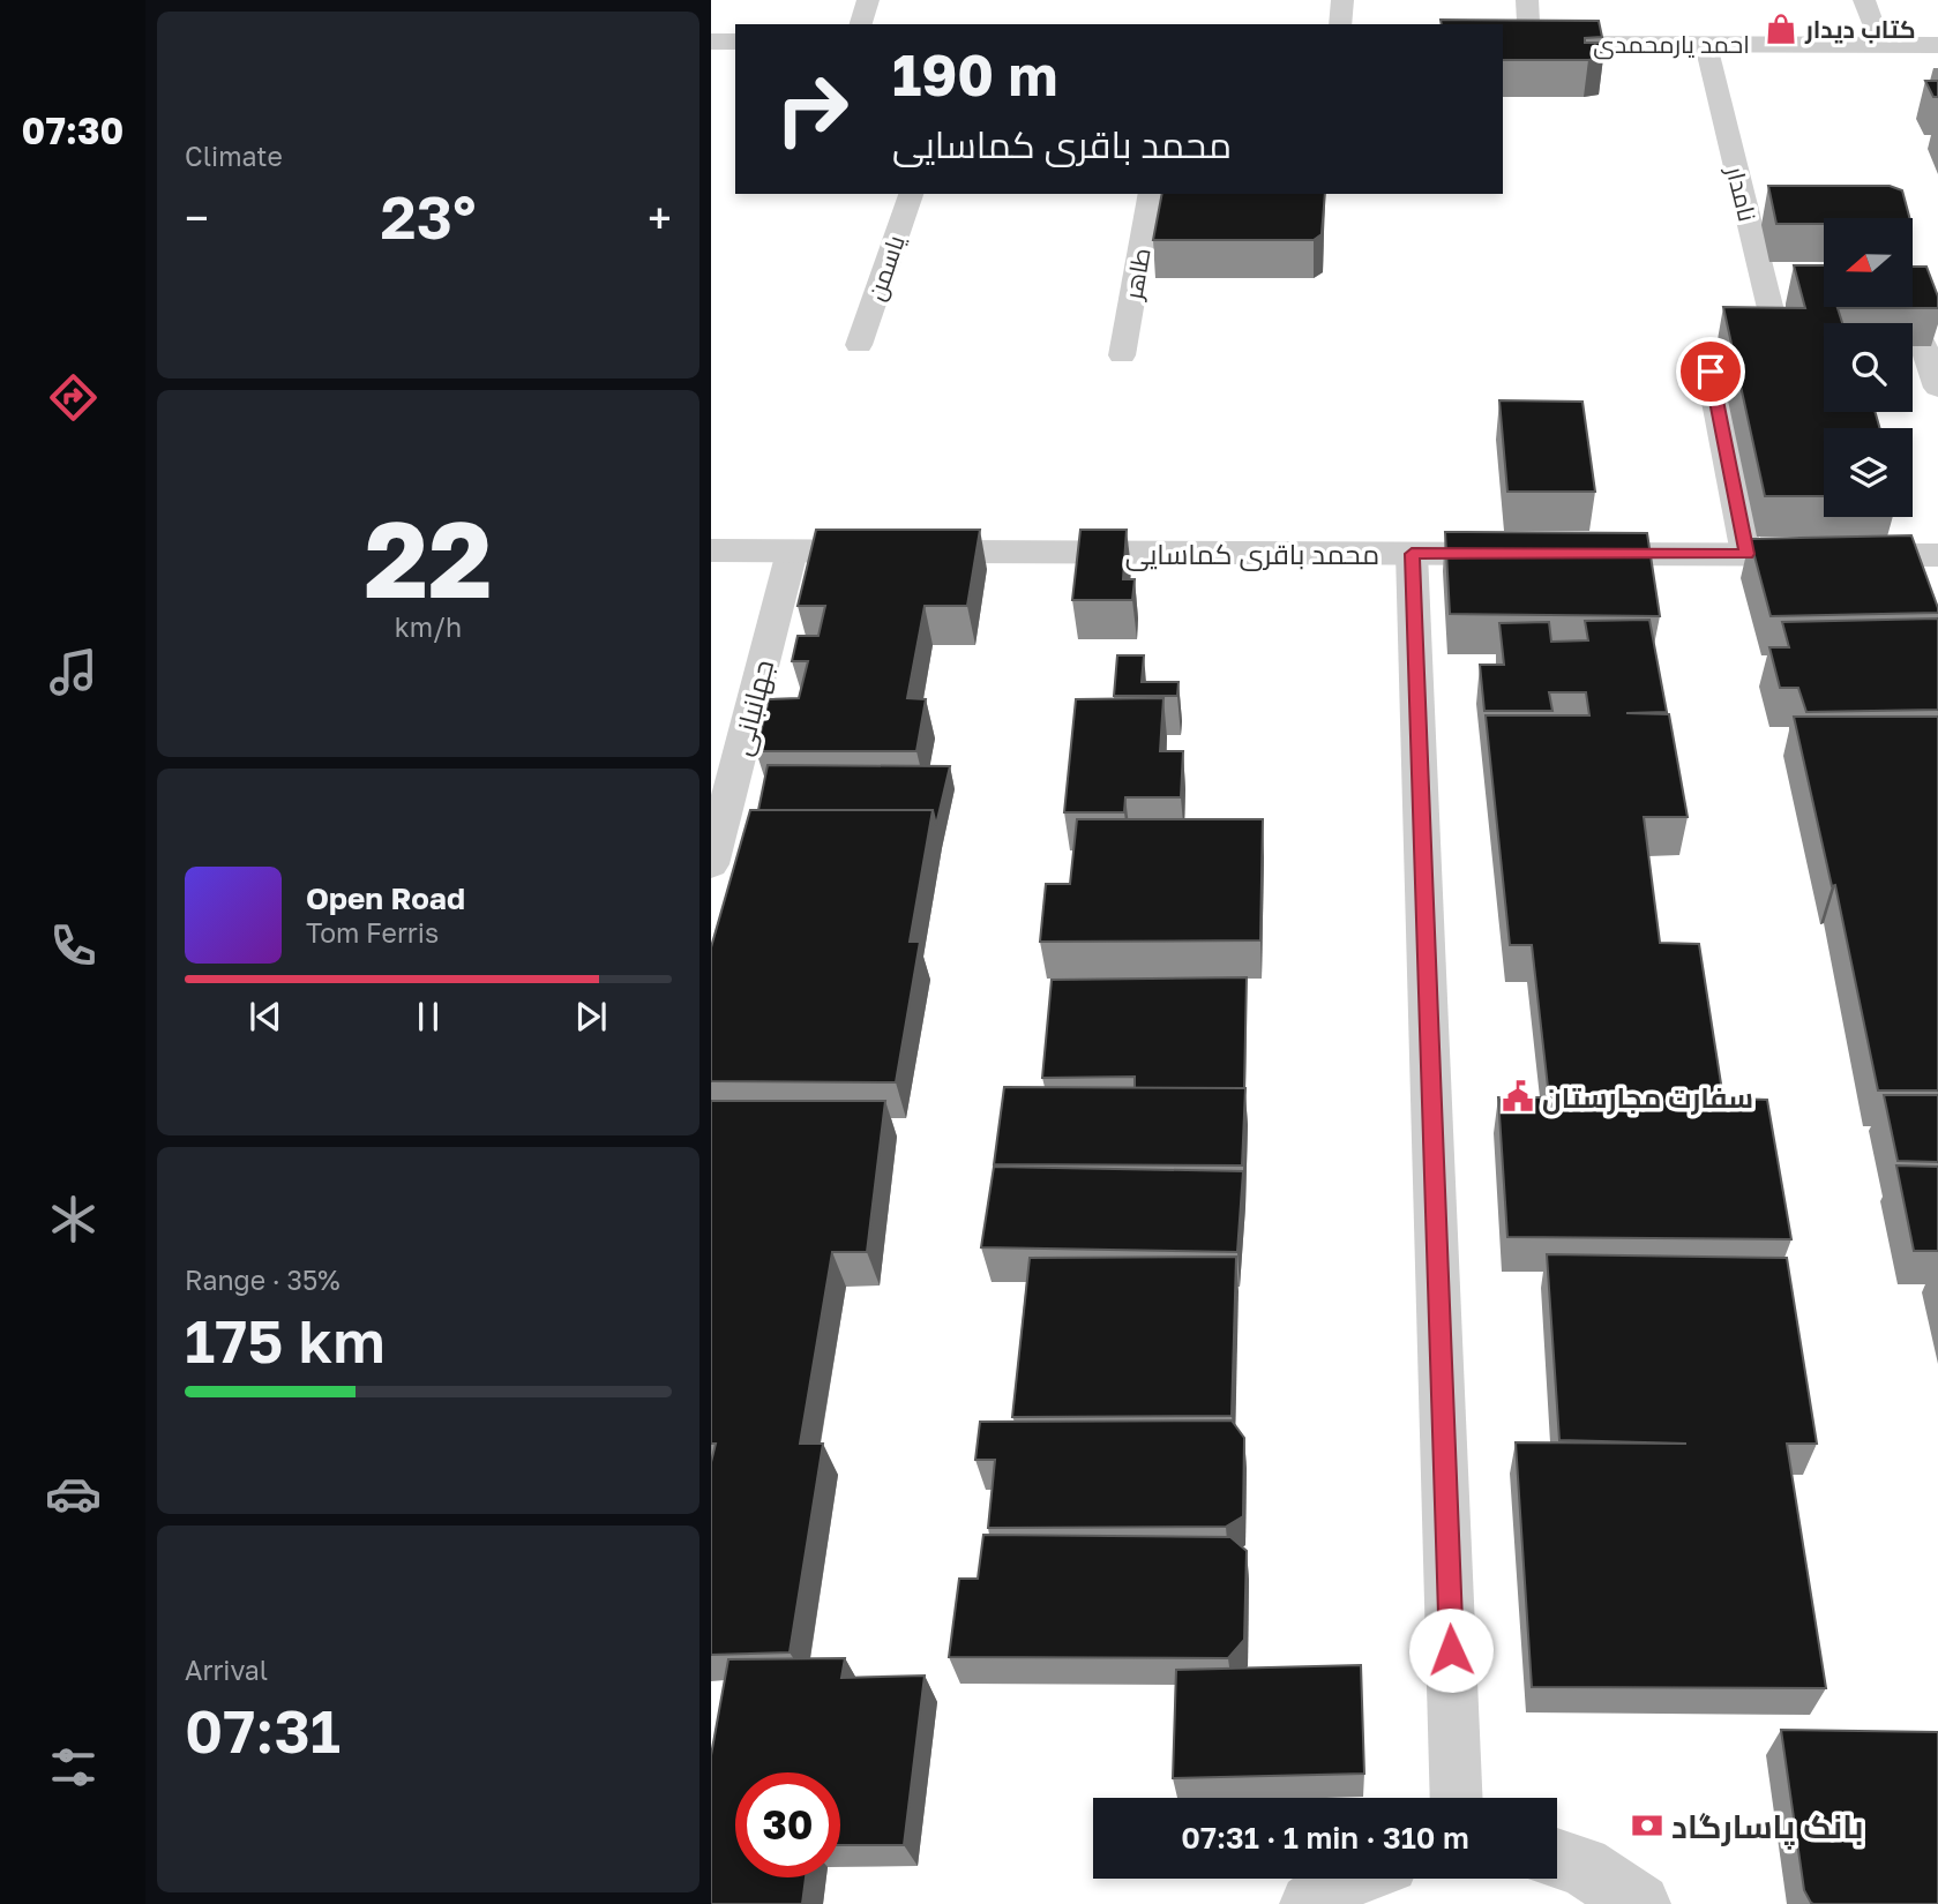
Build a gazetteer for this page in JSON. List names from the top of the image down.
{
  "streets": {
    "street": [
      "احمد یارمحمدی",
      "نامدار",
      "یاسمن",
      "طاهر",
      "محمد باقری کماسایی",
      "جهانبانی"
    ]
  },
  "crossings": [
    ["احمد یارمحمدی", "نامدار"],
    ["محمد باقری کماسایی", "جهانبانی"]
  ],
  "places": {
    "shop": ["کتاب دیدار"],
    "public building": ["سفارت مجارستان"],
    "bank": ["بانک پاسارگاد"]
  },
  "north": "left",
  "page": {
    "tabs": "07:30",
    "tile": [
      "Climate",
      ["22", "km/h"],
      ["Range · 35%", "175 km"],
      ["Arrival", "07:31"]
    ],
    "turn": ["190 m", "محمد باقری کماسایی"],
    "heat": ["−", "23°", "+"],
    "song": ["Open Road", "Tom Ferris"],
    "limit": "30",
    "trip": "07:31 · 1 min · 310 m"
  }
}
